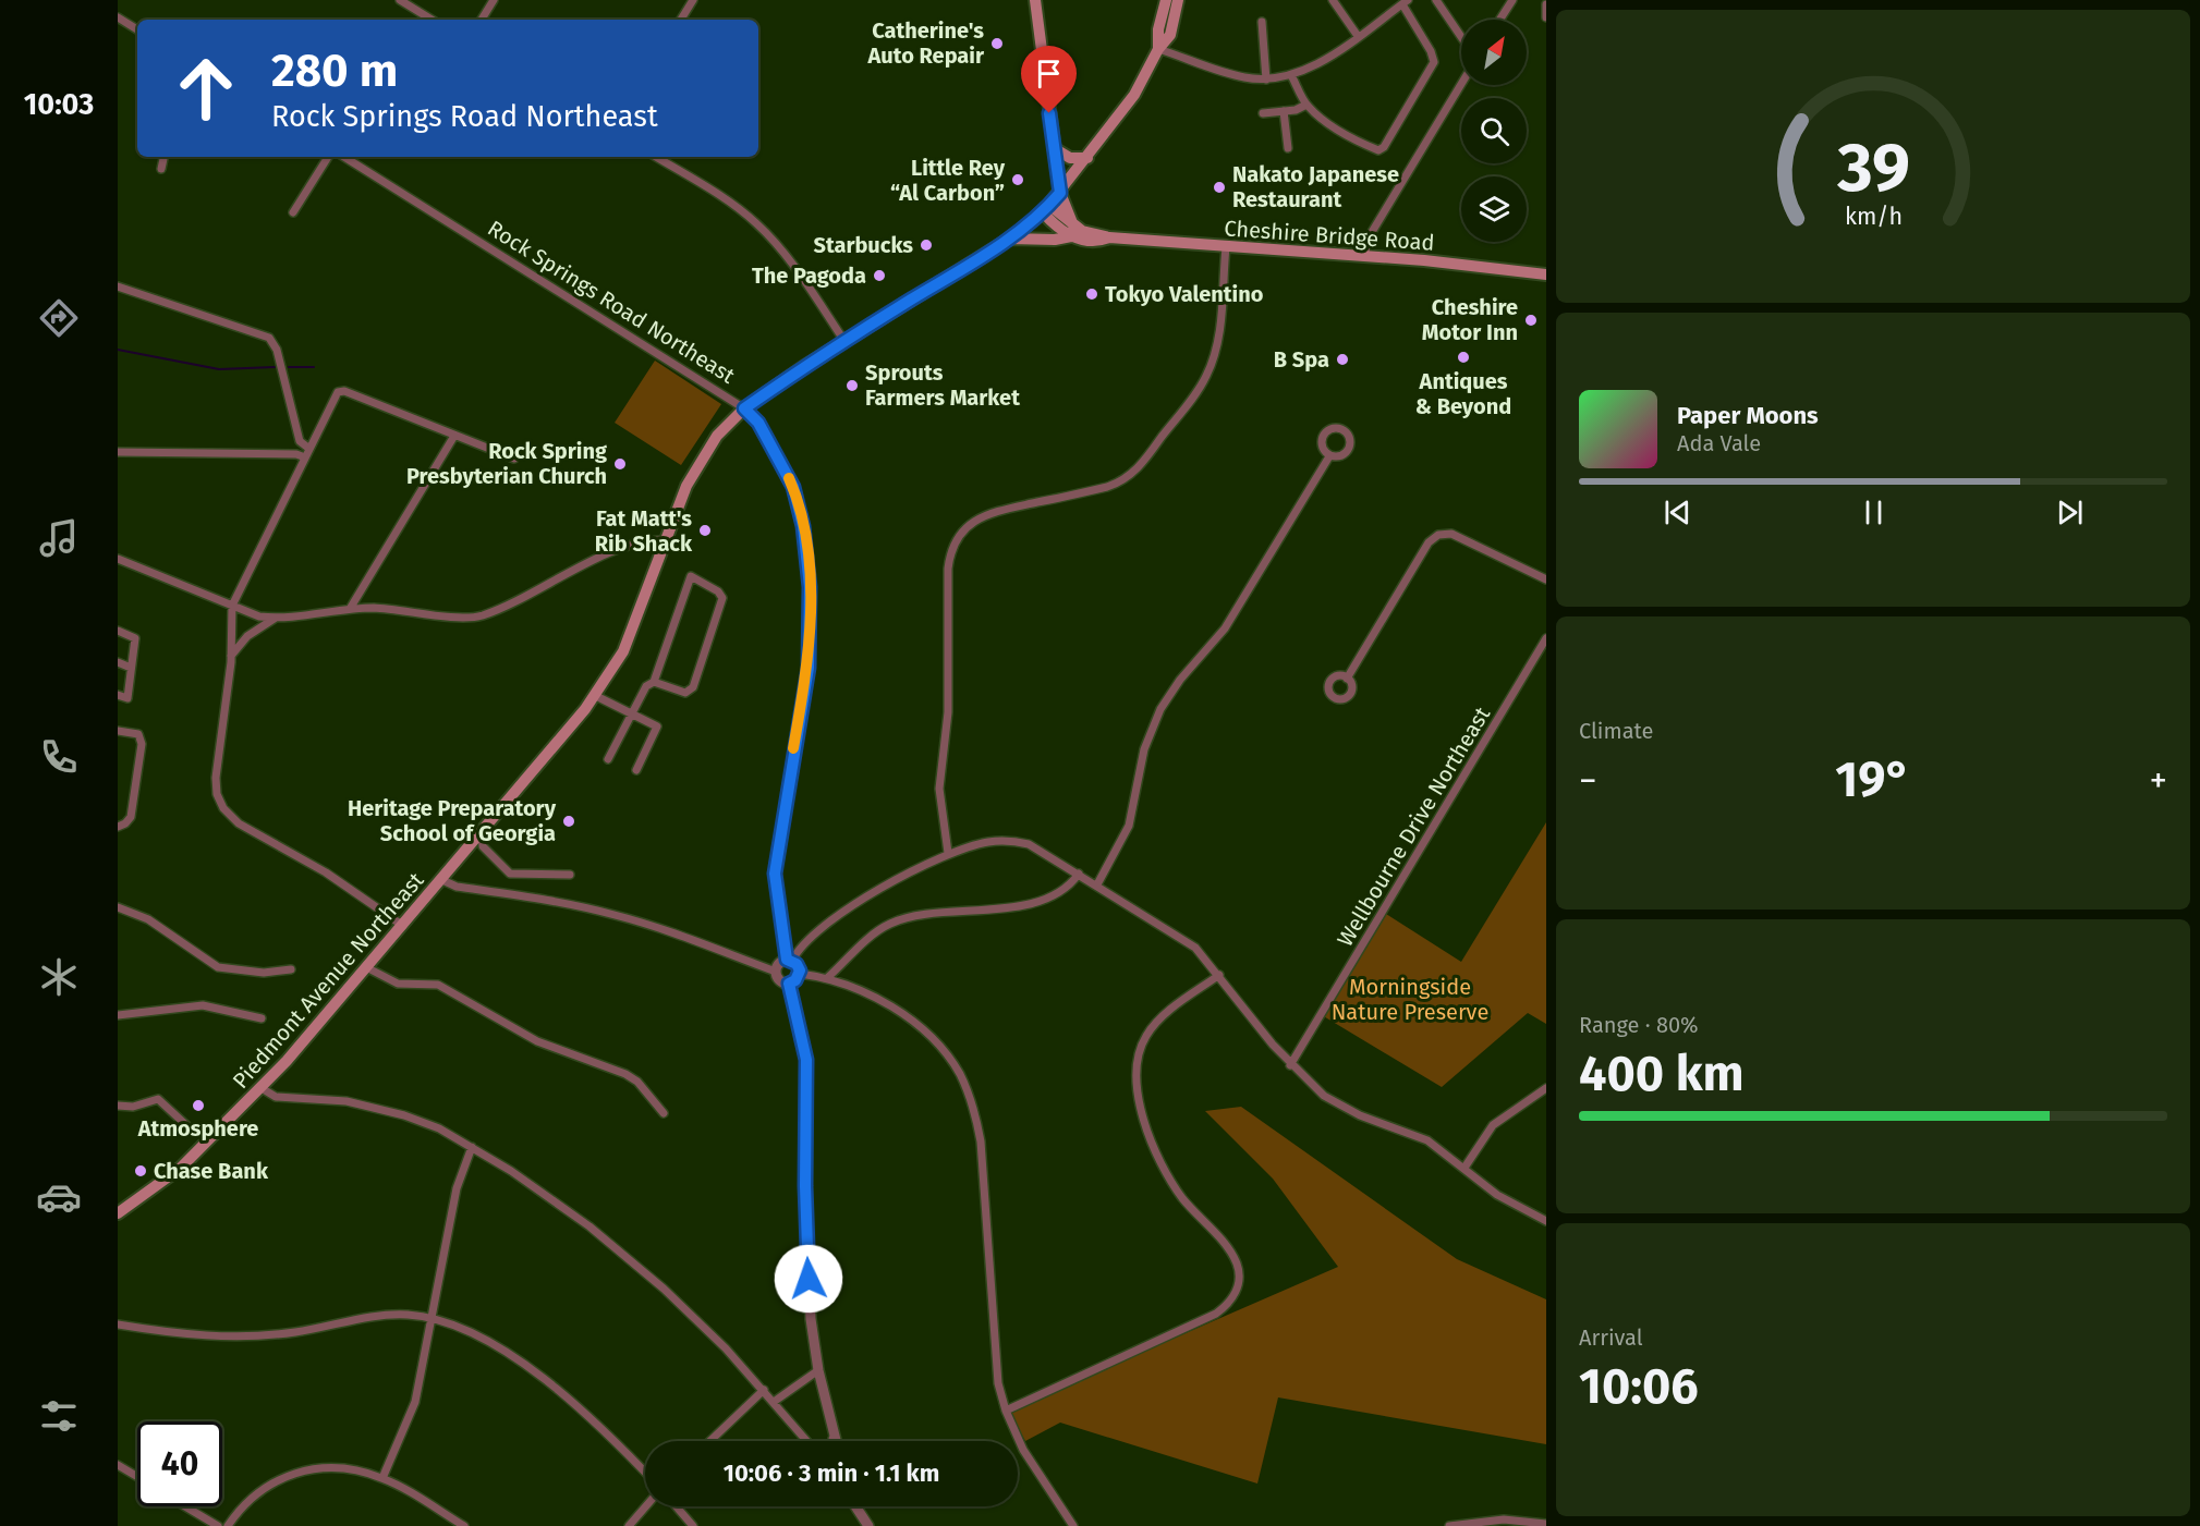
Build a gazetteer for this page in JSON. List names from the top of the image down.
{
  "streets": {
    "main road": ["Cheshire Bridge Road", "Piedmont Avenue Northeast"],
    "street": ["Rock Springs Road Northeast", "Wellbourne Drive Northeast"]
  },
  "crossings": [
    ["Cheshire Bridge Road", "Piedmont Avenue Northeast"],
    ["Rock Springs Road Northeast", "Piedmont Avenue Northeast"]
  ],
  "parks": ["Morningside Nature Preserve"],
  "places": [
    "Catherine's Auto Repair",
    "Little Rey “Al Carbon”",
    "Nakato Japanese Restaurant",
    "Starbucks",
    "The Pagoda",
    "Tokyo Valentino",
    "Cheshire Motor Inn",
    "Antiques & Beyond",
    "B Spa",
    "Sprouts Farmers Market",
    "Rock Spring Presbyterian Church",
    "Fat Matt's Rib Shack",
    "Heritage Preparatory School of Georgia",
    "Atmosphere",
    "Chase Bank"
  ],
  "north": "top right",
  "page": {
    "tabs": "10:03",
    "turn": ["280 m", "Rock Springs Road Northeast"],
    "song": ["Paper Moons", "Ada Vale"],
    "tile": [
      "Climate",
      ["Range · 80%", "400 km"],
      ["Arrival", "10:06"]
    ],
    "heat": ["−", "19°", "+"],
    "limit": "40",
    "trip": "10:06 · 3 min · 1.1 km",
    "gauge": ["39", "km/h"]
  }
}
